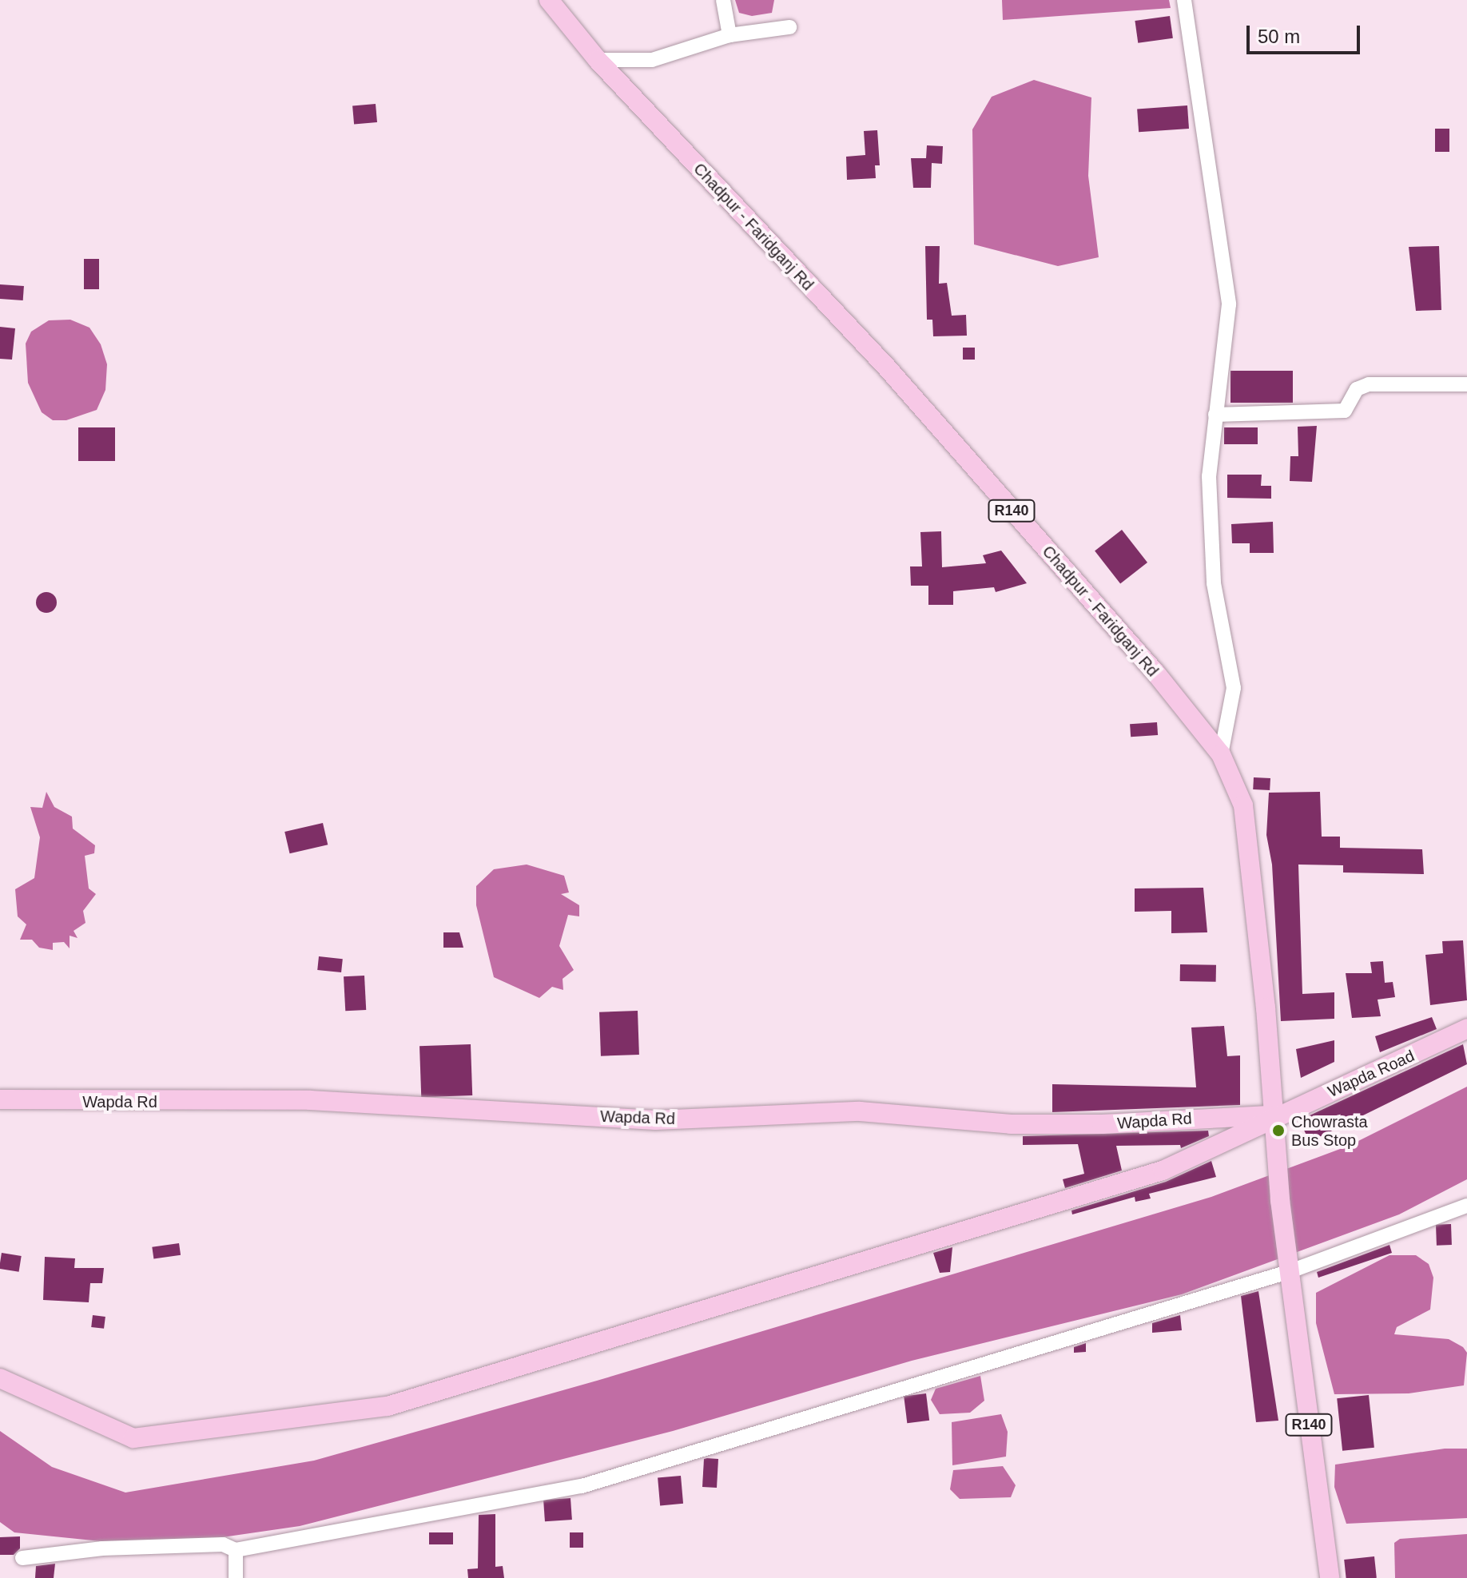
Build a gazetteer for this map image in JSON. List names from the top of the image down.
{
  "streets": {
    "main road": [
      "Chadpur - Faridganj Rd",
      "R140",
      "Wapda Road",
      "Wapda Rd"
    ]
  },
  "crossings": [
    ["Chadpur - Faridganj Rd", "R140"],
    ["Chadpur - Faridganj Rd", "Wapda Road"],
    ["Chadpur - Faridganj Rd", "Wapda Rd"],
    ["R140", "Wapda Road"],
    ["R140", "Wapda Rd"],
    ["Wapda Road", "Wapda Rd"]
  ],
  "places": ["Chowrasta Bus Stop"],
  "scale_bar": "50 m"
}
